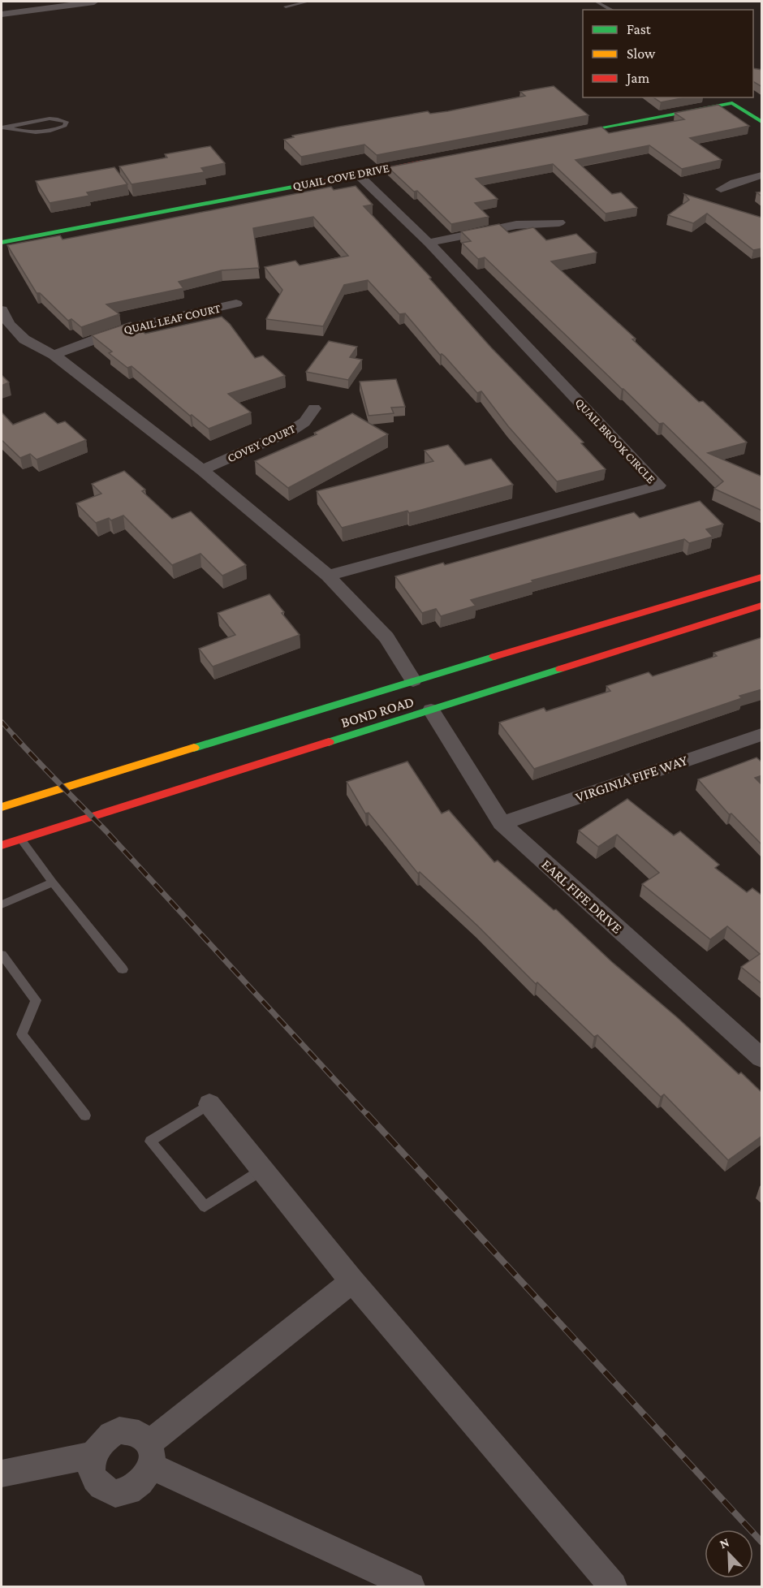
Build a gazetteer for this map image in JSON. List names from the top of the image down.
{
  "streets": {
    "main road": ["QUAIL COVE DRIVE", "BOND ROAD"],
    "street": [
      "QUAIL LEAF COURT",
      "QUAIL BROOK CIRCLE",
      "COVEY COURT",
      "VIRGINIA FIFE WAY",
      "EARL FIFE DRIVE"
    ]
  },
  "crossings": [
    ["QUAIL COVE DRIVE", "QUAIL BROOK CIRCLE"],
    ["BOND ROAD", "EARL FIFE DRIVE"],
    ["VIRGINIA FIFE WAY", "EARL FIFE DRIVE"]
  ],
  "legend": ["Fast", "Slow", "Jam"],
  "north": "top left"
}
